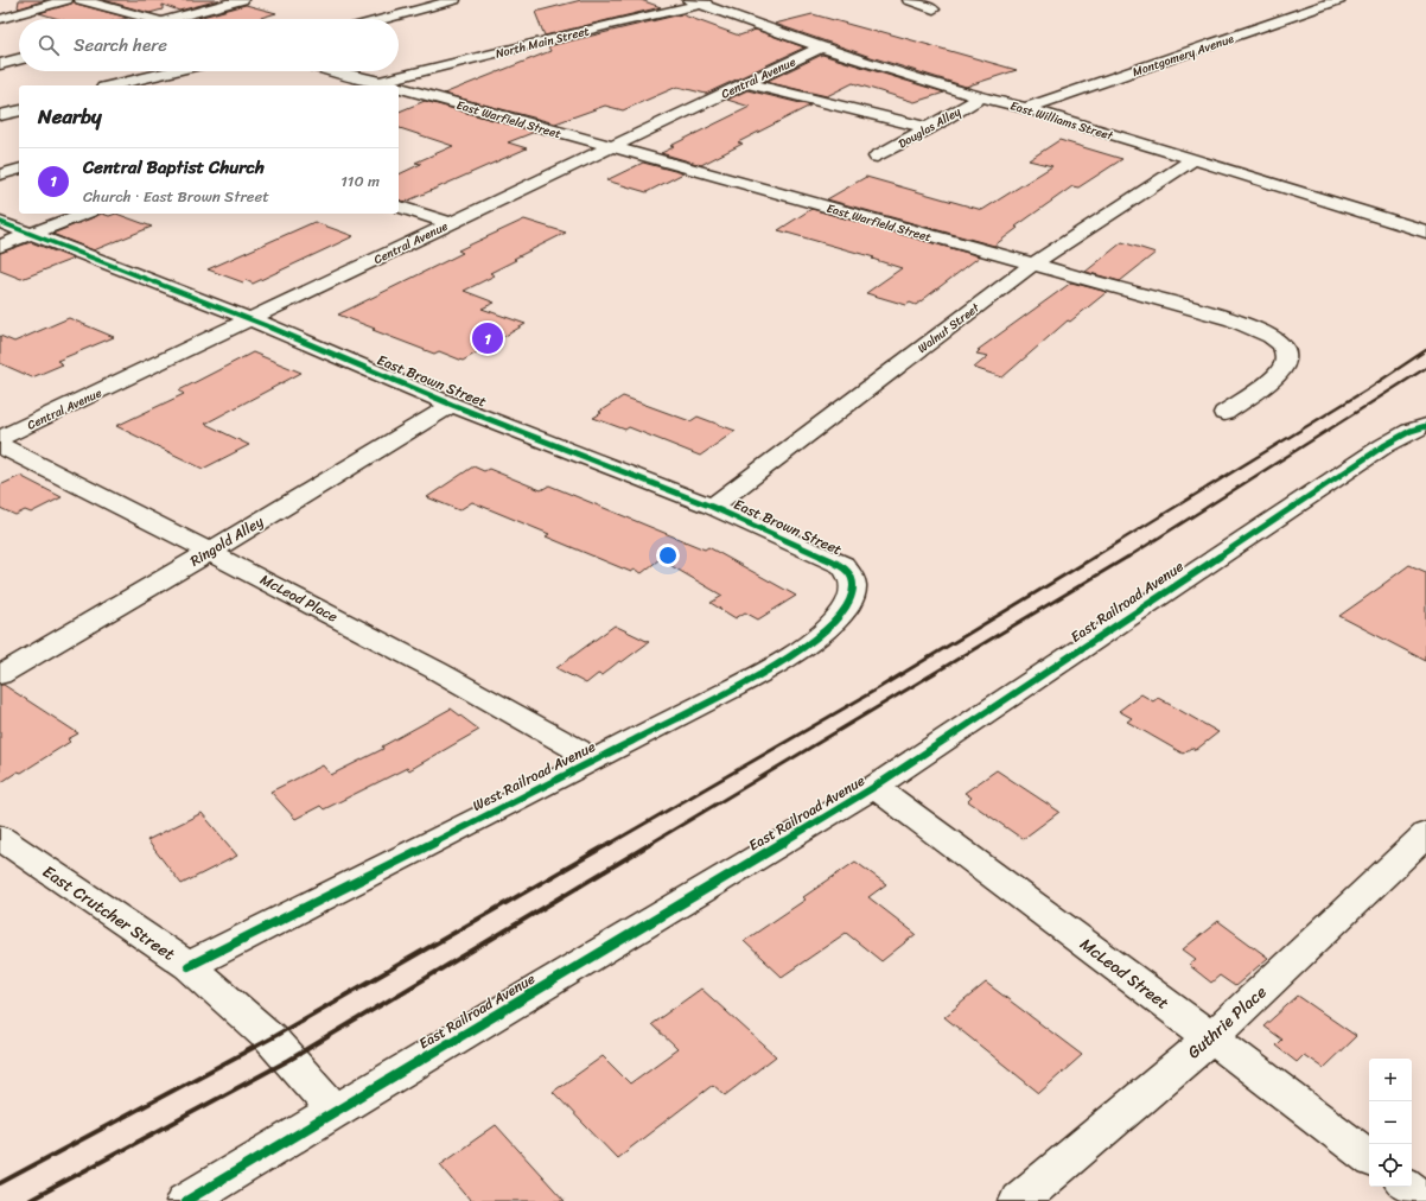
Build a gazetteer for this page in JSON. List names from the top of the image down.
{
  "streets": {
    "street": [
      "North Main Street",
      "Montgomery Avenue",
      "Central Avenue",
      "East Warfield Street",
      "East Williams Street",
      "Douglas Alley",
      "Walnut Street",
      "East Brown Street",
      "Ringold Alley",
      "McLeod Place",
      "East Railroad Avenue",
      "West Railroad Avenue",
      "East Crutcher Street",
      "McLeod Street",
      "Guthrie Place"
    ]
  },
  "crossings": [
    ["North Main Street", "East Warfield Street"],
    ["North Main Street", "East Williams Street"],
    ["Montgomery Avenue", "East Williams Street"],
    ["Central Avenue", "East Warfield Street"],
    ["Central Avenue", "East Williams Street"],
    ["Central Avenue", "East Brown Street"],
    ["East Warfield Street", "Walnut Street"],
    ["East Williams Street", "Douglas Alley"],
    ["East Williams Street", "Walnut Street"],
    ["Walnut Street", "East Brown Street"],
    ["East Brown Street", "Ringold Alley"],
    ["East Brown Street", "West Railroad Avenue"],
    ["Ringold Alley", "McLeod Place"],
    ["McLeod Place", "West Railroad Avenue"],
    ["East Railroad Avenue", "East Crutcher Street"],
    ["East Railroad Avenue", "McLeod Street"],
    ["West Railroad Avenue", "East Crutcher Street"],
    ["McLeod Street", "Guthrie Place"]
  ],
  "page": {
    "search": "Search here",
    "heading": "Nearby",
    "list": [
      {
        "mark": "1",
        "name": "Central Baptist Church",
        "note": "Church · East Brown Street",
        "value": "110 m"
      }
    ],
    "pins": "1",
    "map_buttons": ["+", "−"]
  }
}
